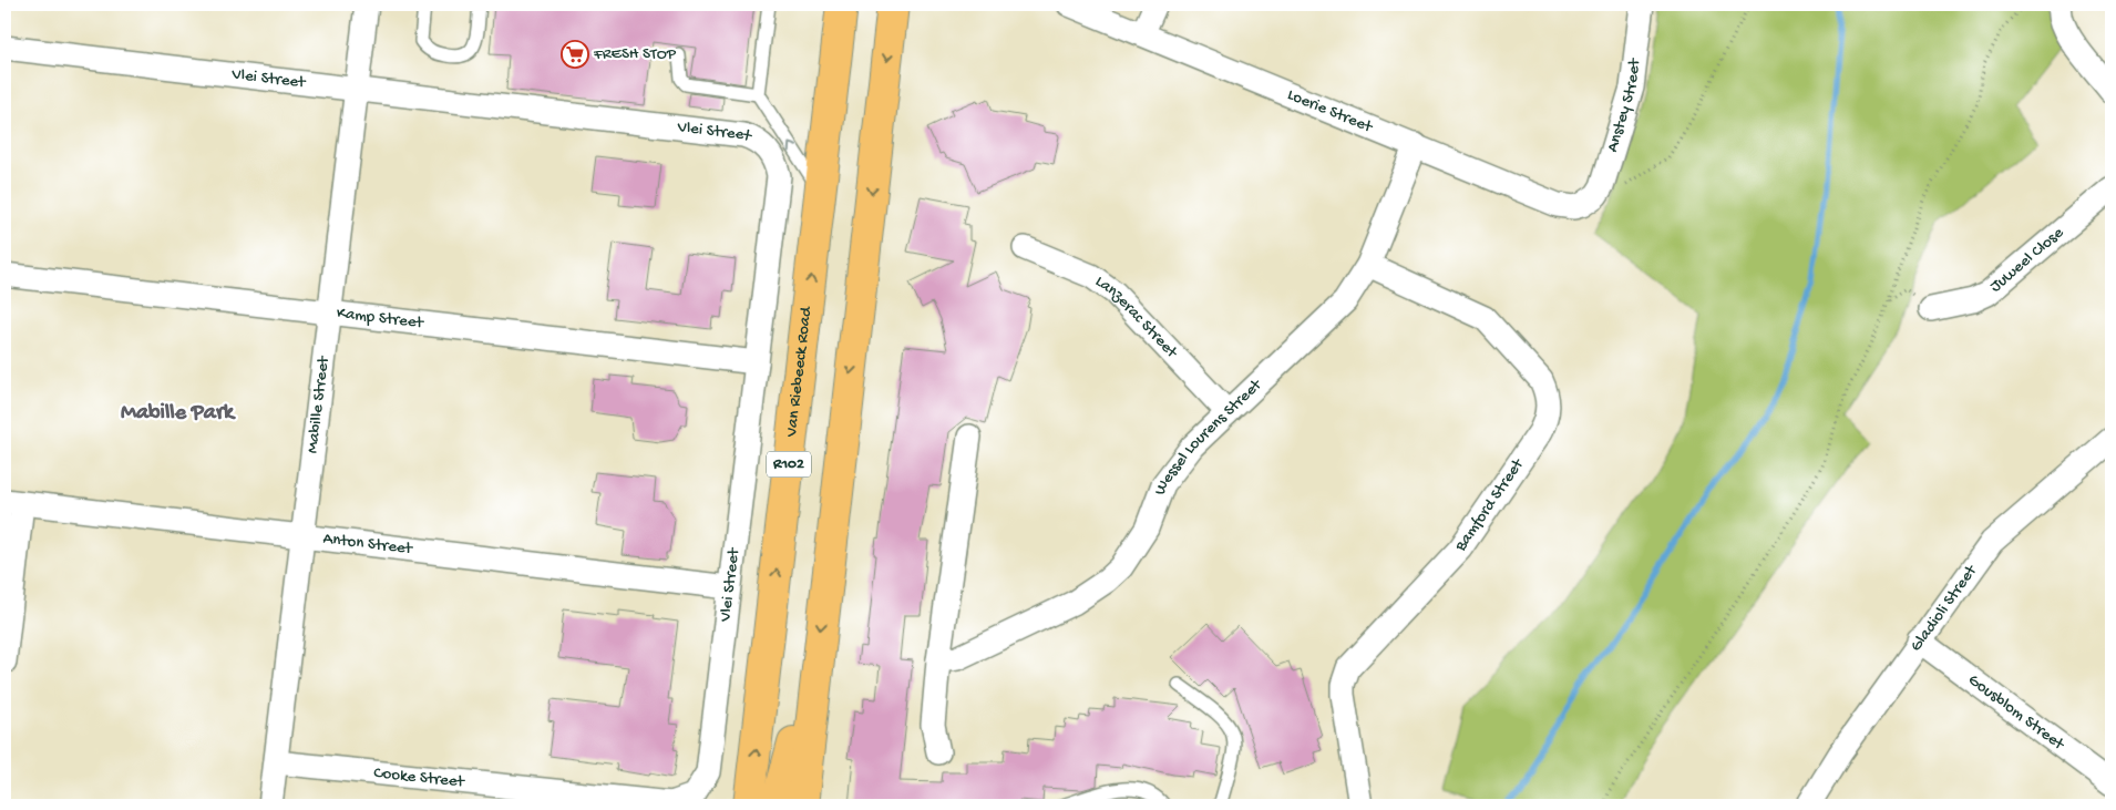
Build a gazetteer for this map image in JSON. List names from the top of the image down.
{
  "streets": {
    "main road": ["Van Riebeeck Road", "R102"],
    "street": [
      "Vlei Street",
      "Anstey Street",
      "Loerie Street",
      "Juweel Close",
      "Lanzerac Street",
      "Kamp Street",
      "Mabille Street",
      "Wessel Lourens Street",
      "Bamford Street",
      "Anton Street",
      "Gladioli Street",
      "Gousblom Street",
      "Cooke Street"
    ]
  },
  "crossings": [
    ["Vlei Street", "Kamp Street"],
    ["Vlei Street", "Mabille Street"],
    ["Vlei Street", "Anton Street"],
    ["Vlei Street", "Cooke Street"],
    ["Anstey Street", "Loerie Street"],
    ["Loerie Street", "Wessel Lourens Street"],
    ["Lanzerac Street", "Wessel Lourens Street"],
    ["Kamp Street", "Mabille Street"],
    ["Mabille Street", "Anton Street"],
    ["Mabille Street", "Cooke Street"],
    ["Wessel Lourens Street", "Bamford Street"],
    ["Gladioli Street", "Gousblom Street"]
  ],
  "districts": ["Mabille Park"],
  "places": {
    "supermarket": ["FRESH STOP"]
  }
}
